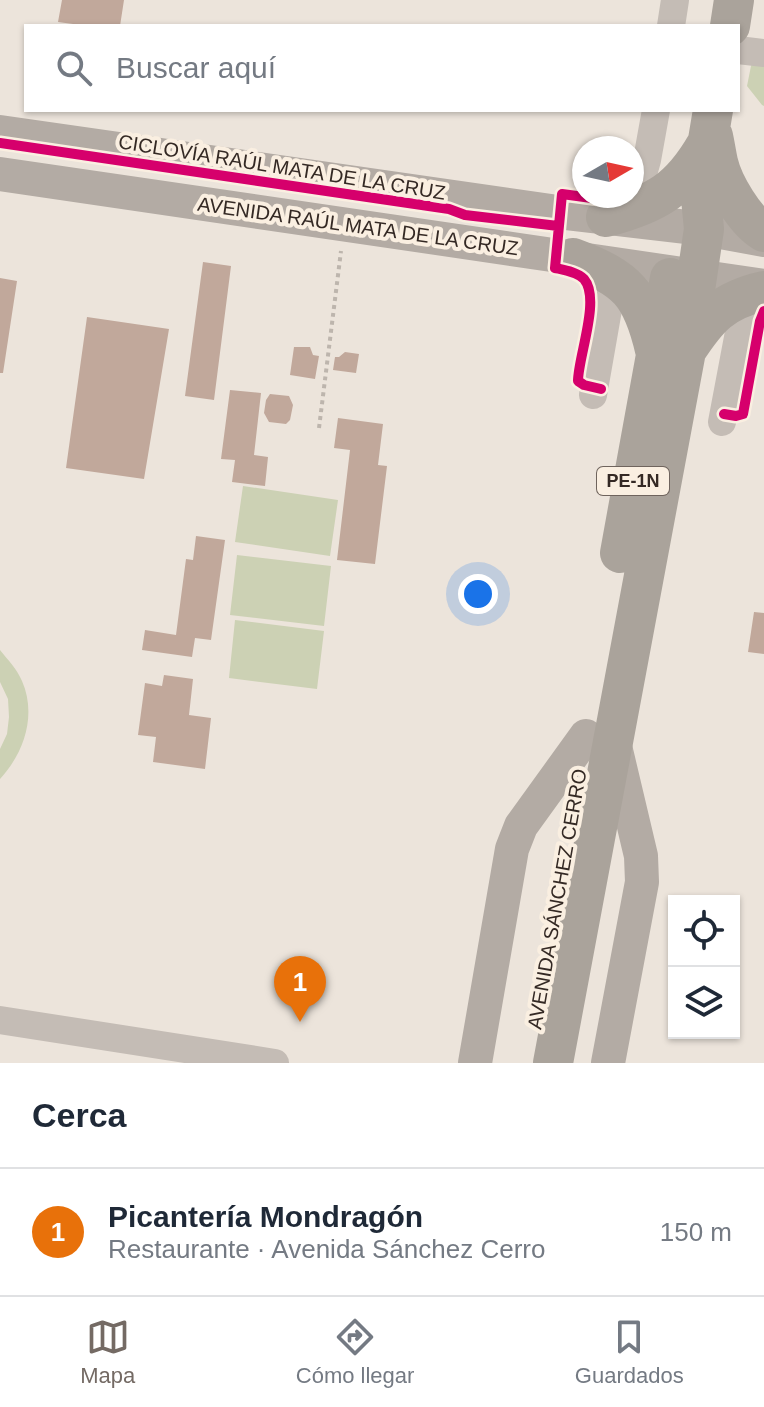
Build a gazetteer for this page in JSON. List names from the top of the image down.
{
  "streets": {
    "highway": ["PE-1N", "AVENIDA SÁNCHEZ CERRO"],
    "main road": ["AVENIDA RAÚL MATA DE LA CRUZ"],
    "cycle path": ["CICLOVÍA RAÚL MATA DE LA CRUZ"]
  },
  "crossings": [
    ["AVENIDA RAÚL MATA DE LA CRUZ", "AVENIDA SÁNCHEZ CERRO"]
  ],
  "north": "right",
  "page": {
    "search": "Buscar aquí",
    "pins": "1",
    "heading": "Cerca",
    "list": [
      {
        "mark": "1",
        "name": "Picantería Mondragón",
        "note": "Restaurante · Avenida Sánchez Cerro",
        "value": "150 m"
      }
    ],
    "nav": ["Mapa", "Cómo llegar", "Guardados"]
  }
}
